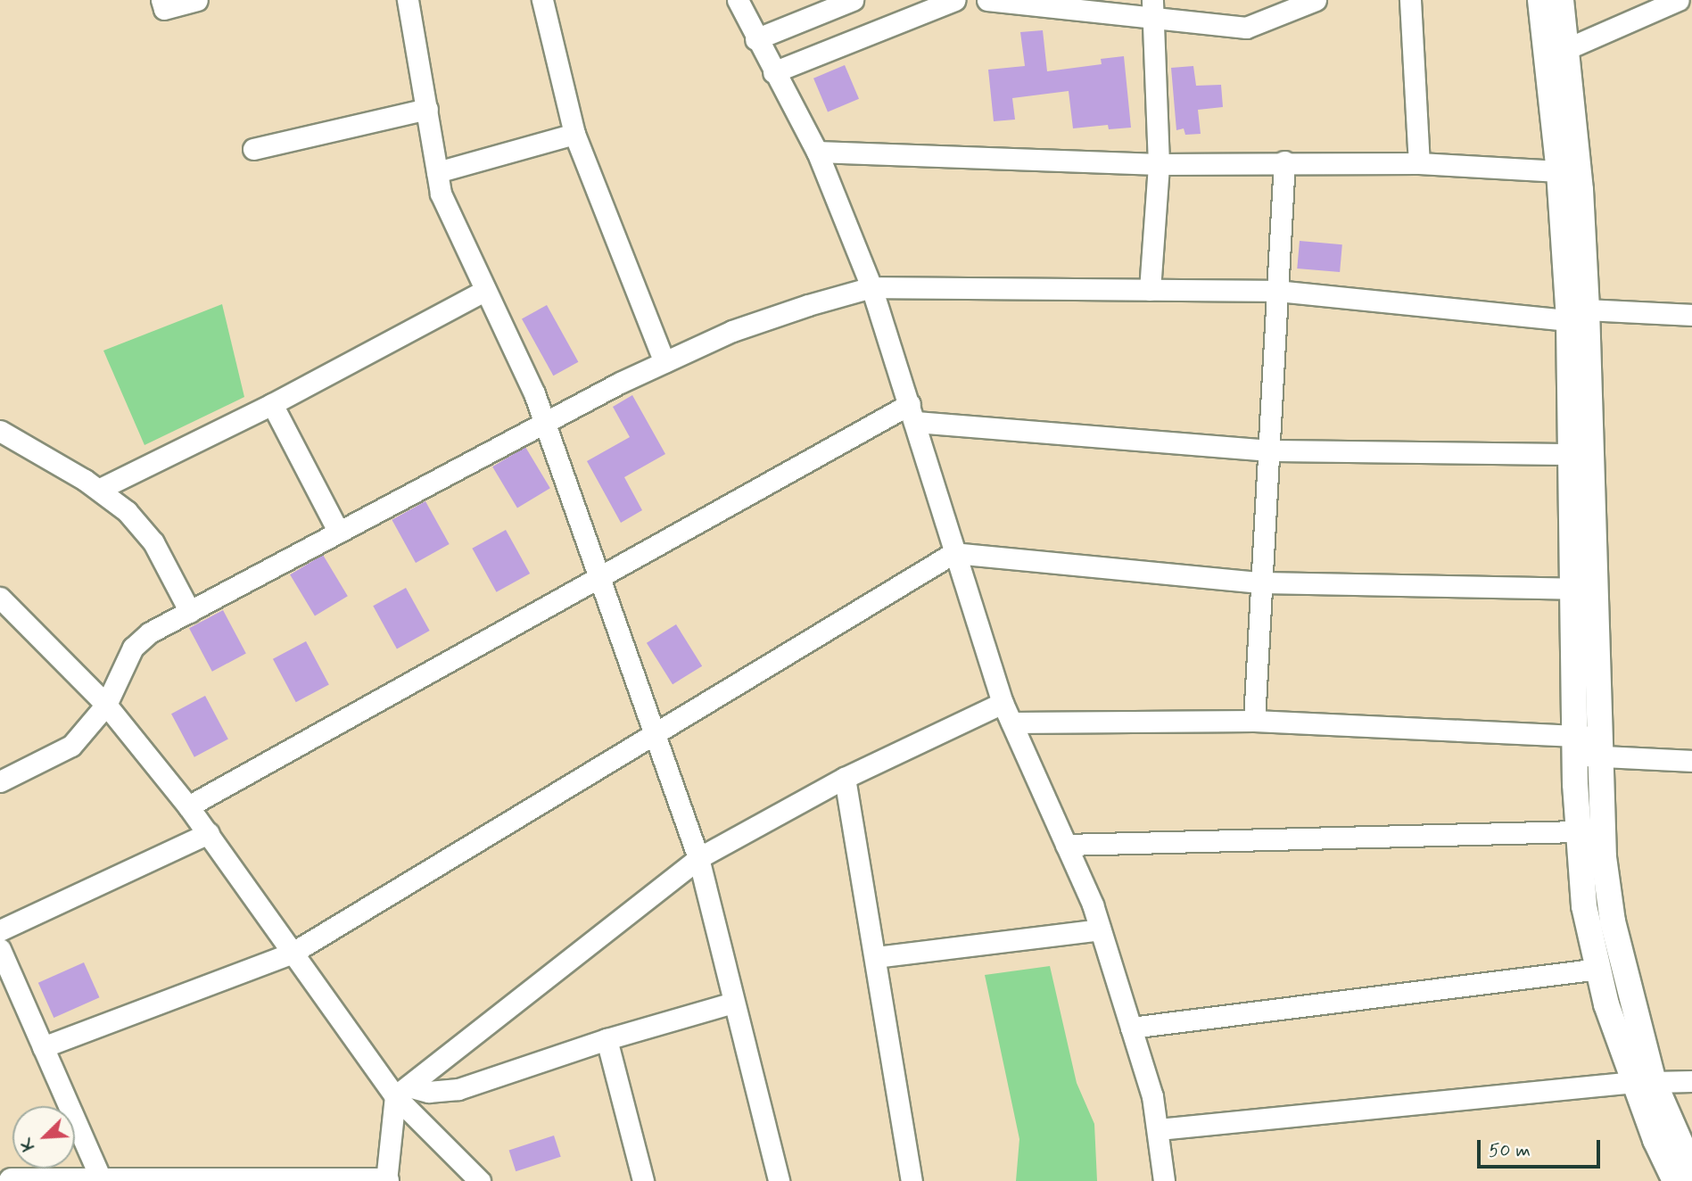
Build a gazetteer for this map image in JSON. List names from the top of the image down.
{
  "scale_bar": "50 m",
  "north": "bottom left"
}
